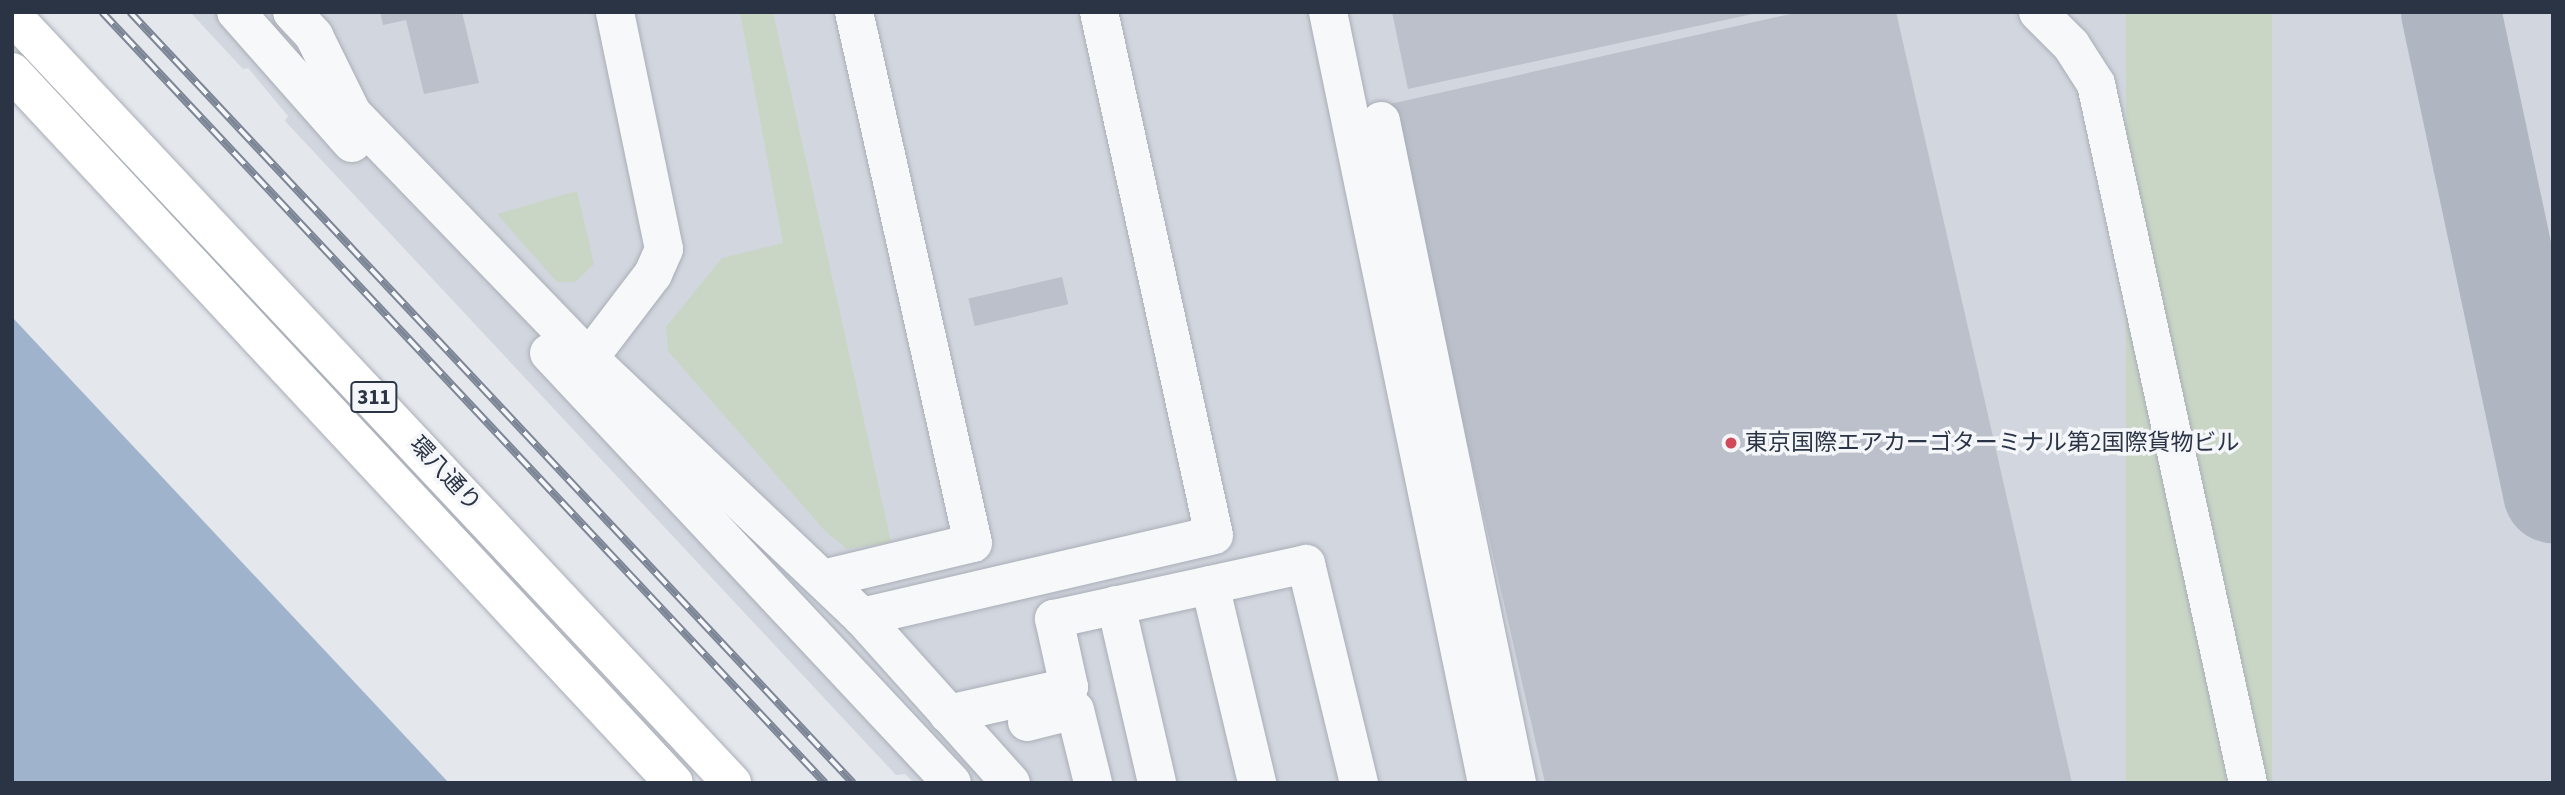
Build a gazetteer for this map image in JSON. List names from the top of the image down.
{
  "streets": {
    "main road": ["311", "環八通り"]
  },
  "places": ["東京国際エアカーゴターミナル第2国際貨物ビル"]
}
